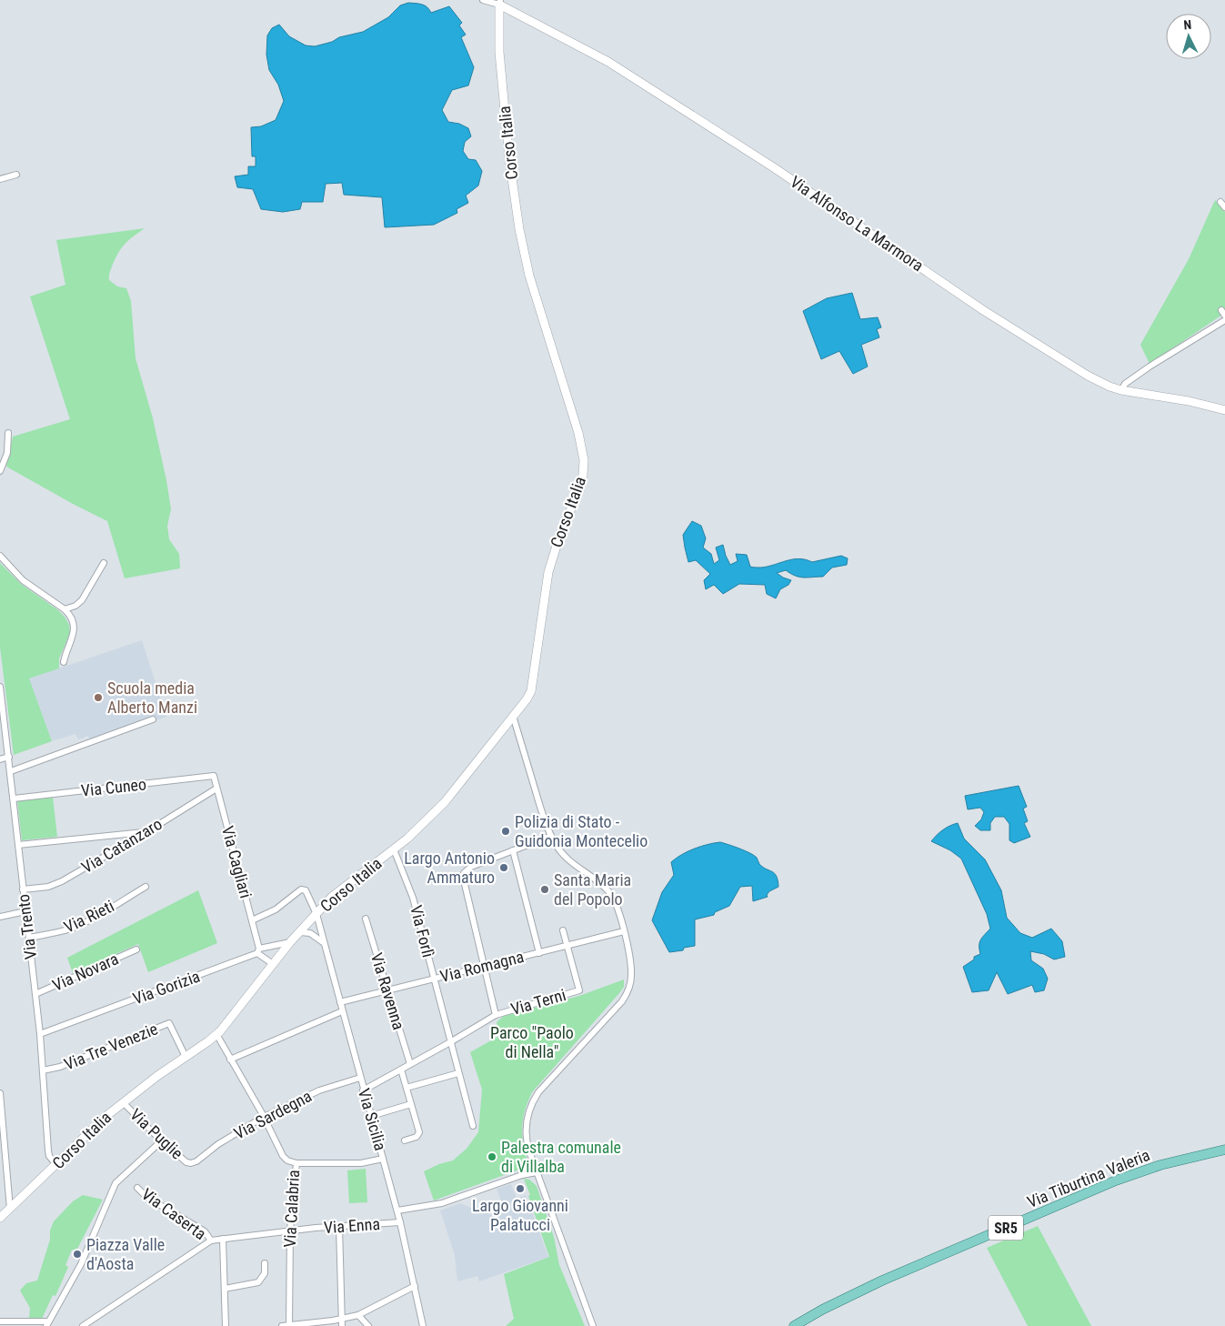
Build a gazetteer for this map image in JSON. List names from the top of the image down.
{
  "streets": {
    "main road": ["Via Tiburtina Valeria", "SR5"],
    "street": [
      "Corso Italia",
      "Via Alfonso La Marmora",
      "Via Cuneo",
      "Via Catanzaro",
      "Via Cagliari",
      "Via Rieti",
      "Via Trento",
      "Via Forlì",
      "Via Romagna",
      "Via Novara",
      "Via Gorizia",
      "Via Ravenna",
      "Via Terni",
      "Via Tre Venezie",
      "Via Sardegna",
      "Via Sicilia",
      "Via Puglie",
      "Via Calabria",
      "Via Caserta",
      "Via Enna"
    ]
  },
  "crossings": [
    ["Corso Italia", "Via Alfonso La Marmora"],
    ["Corso Italia", "Via Trento"],
    ["Corso Italia", "Via Forlì"],
    ["Corso Italia", "Via Gorizia"],
    ["Corso Italia", "Via Tre Venezie"],
    ["Corso Italia", "Via Sicilia"],
    ["Corso Italia", "Via Puglie"],
    ["Corso Italia", "Via Calabria"],
    ["Via Cuneo", "Via Cagliari"],
    ["Via Cuneo", "Via Trento"],
    ["Via Catanzaro", "Via Cagliari"],
    ["Via Catanzaro", "Via Trento"],
    ["Via Cagliari", "Via Gorizia"],
    ["Via Cagliari", "Via Sicilia"],
    ["Via Rieti", "Via Trento"],
    ["Via Trento", "Via Novara"],
    ["Via Trento", "Via Gorizia"],
    ["Via Trento", "Via Tre Venezie"],
    ["Via Forlì", "Via Romagna"],
    ["Via Forlì", "Via Terni"],
    ["Via Romagna", "Via Ravenna"],
    ["Via Romagna", "Via Terni"],
    ["Via Romagna", "Via Sicilia"],
    ["Via Ravenna", "Via Terni"],
    ["Via Terni", "Via Sicilia"],
    ["Via Sardegna", "Via Sicilia"],
    ["Via Sardegna", "Via Puglie"],
    ["Via Sardegna", "Via Calabria"],
    ["Via Sicilia", "Via Enna"],
    ["Via Calabria", "Via Enna"],
    ["Via Caserta", "Via Enna"]
  ],
  "parks": ["Parco \"Paolo di Nella\""],
  "places": [
    "Scuola media Alberto Manzi",
    "Polizia di Stato - Guidonia Montecelio",
    "Largo Antonio Ammaturo",
    "Santa Maria del Popolo",
    "Palestra comunale di Villalba",
    "Largo Giovanni Palatucci",
    "Piazza Valle d'Aosta"
  ],
  "north": "top"
}
